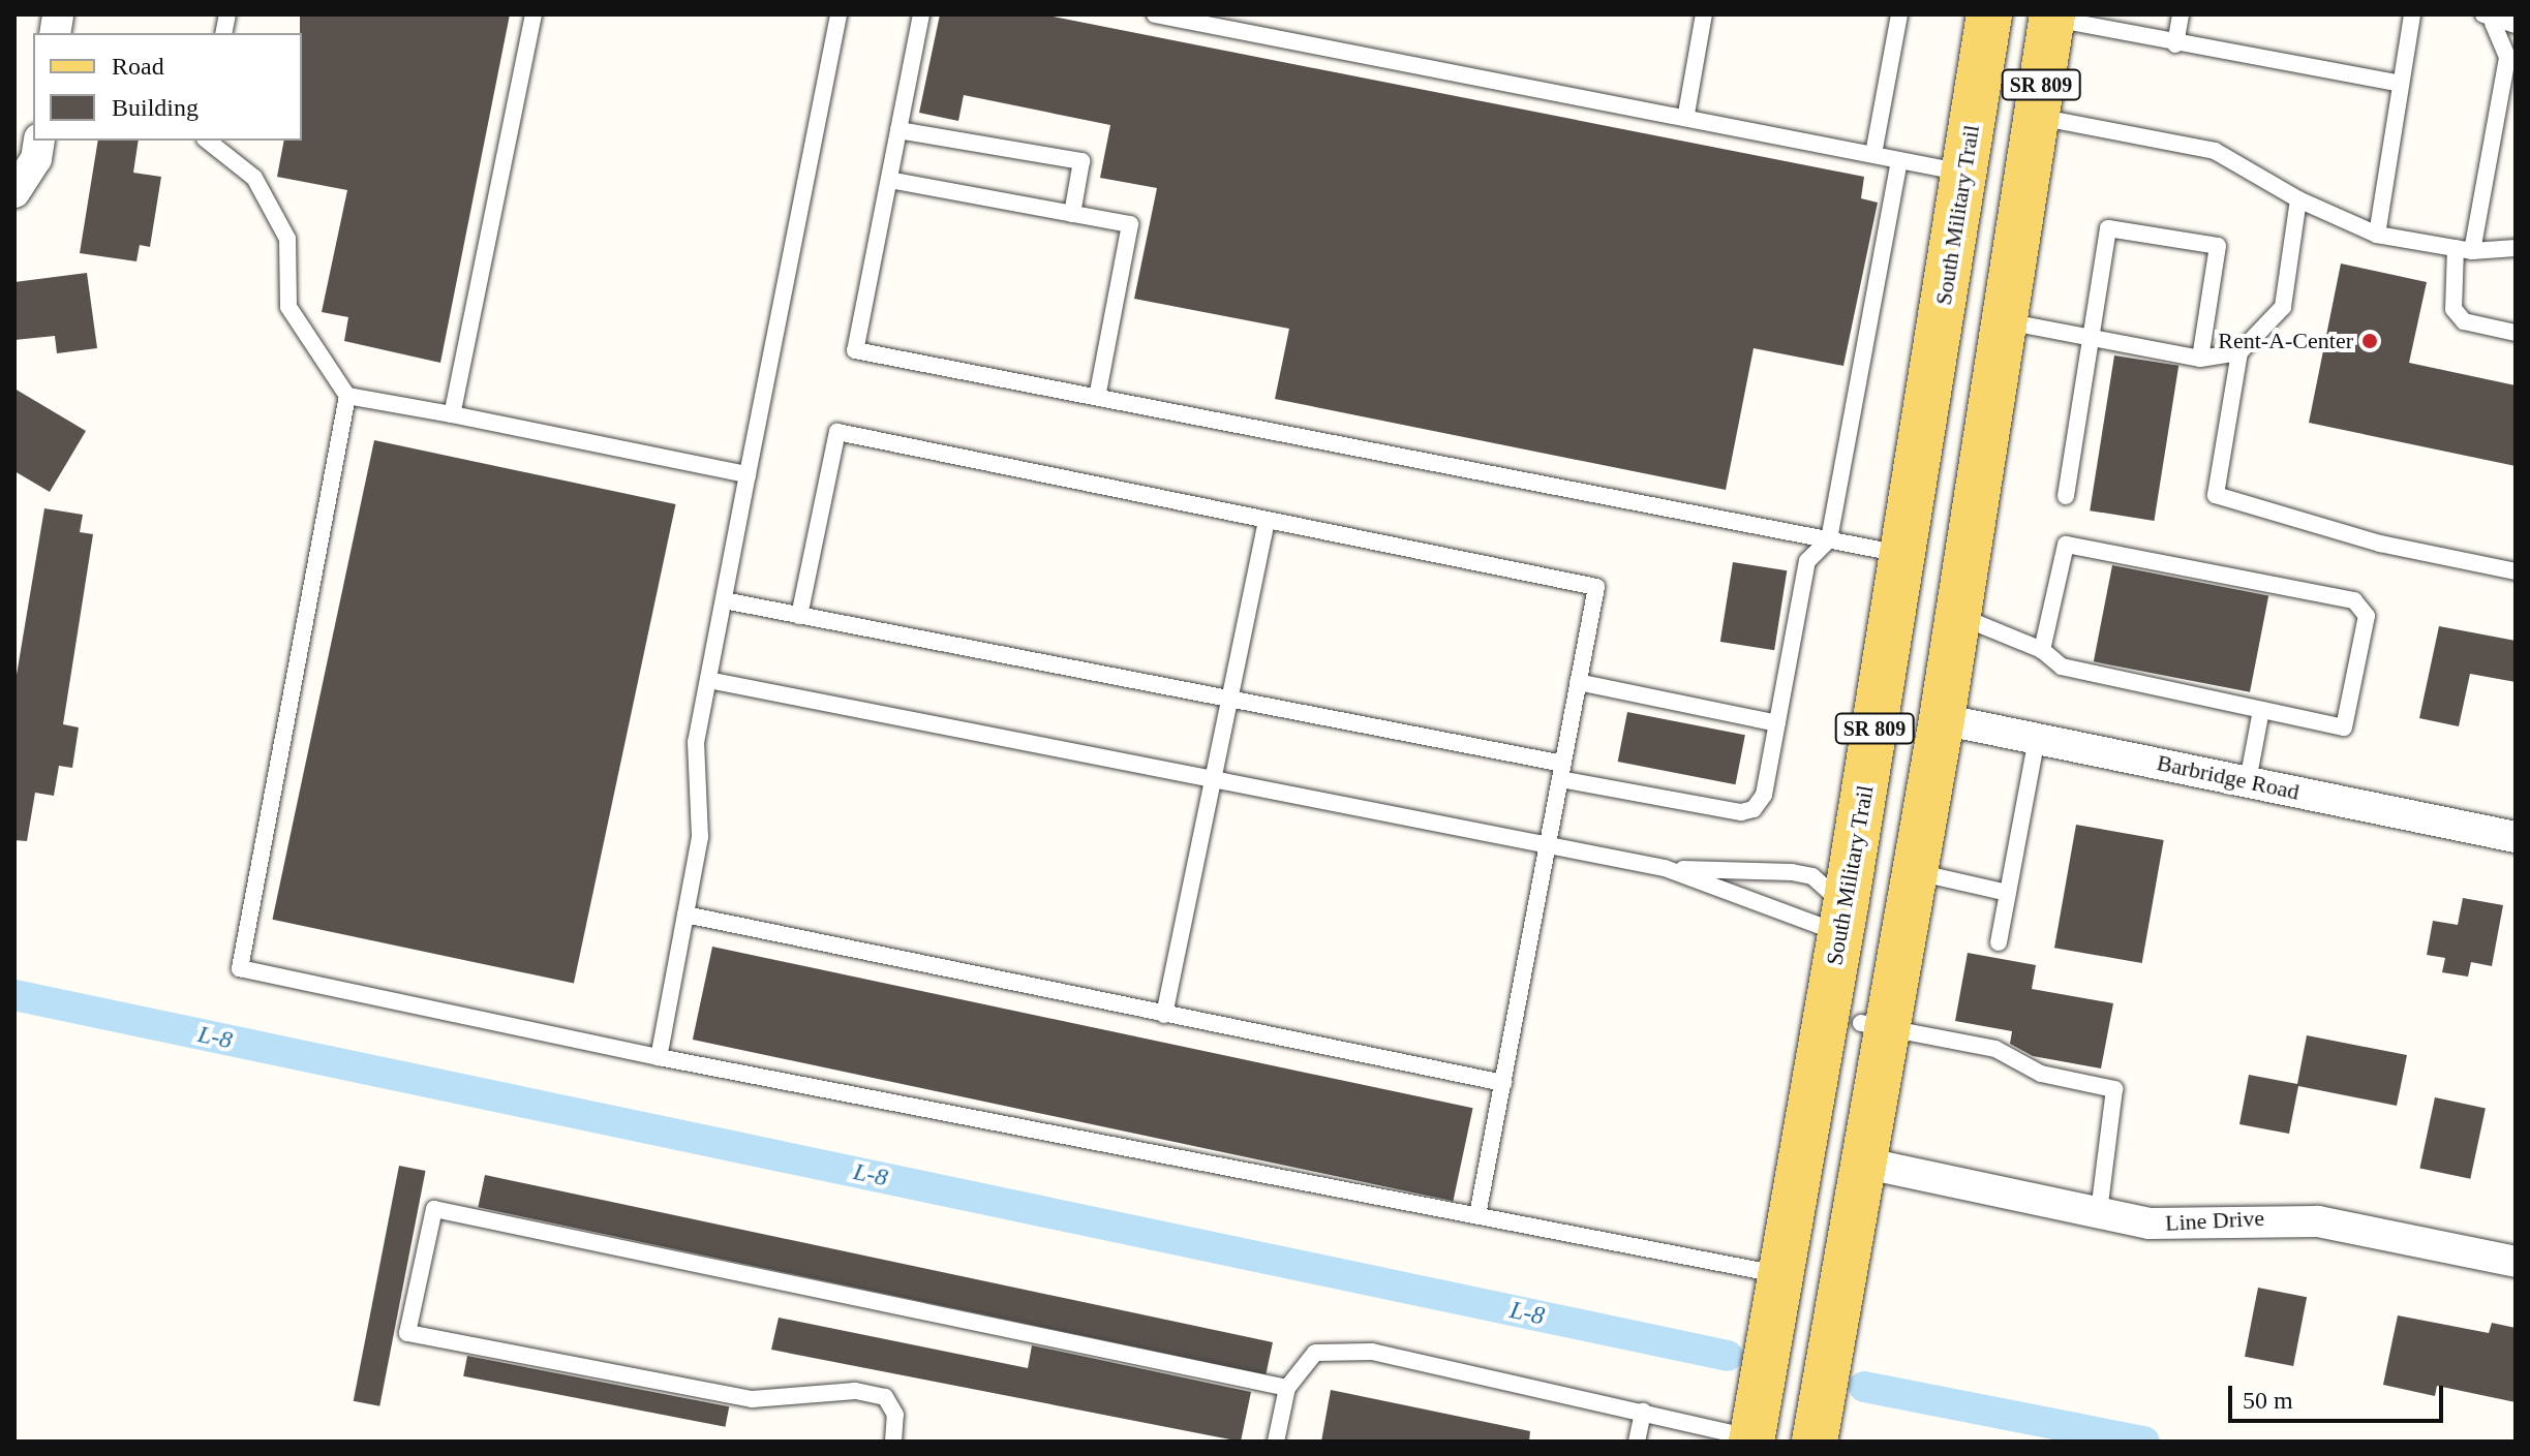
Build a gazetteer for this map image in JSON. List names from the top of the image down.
{
  "streets": {
    "main road": ["SR 809", "South Military Trail"],
    "street": ["Barbridge Road", "Line Drive"]
  },
  "crossings": [
    ["SR 809", "Barbridge Road"],
    ["SR 809", "Line Drive"]
  ],
  "water": ["L-8"],
  "places": ["Rent-A-Center"],
  "legend": ["Road", "Building"],
  "scale_bar": "50 m"
}
